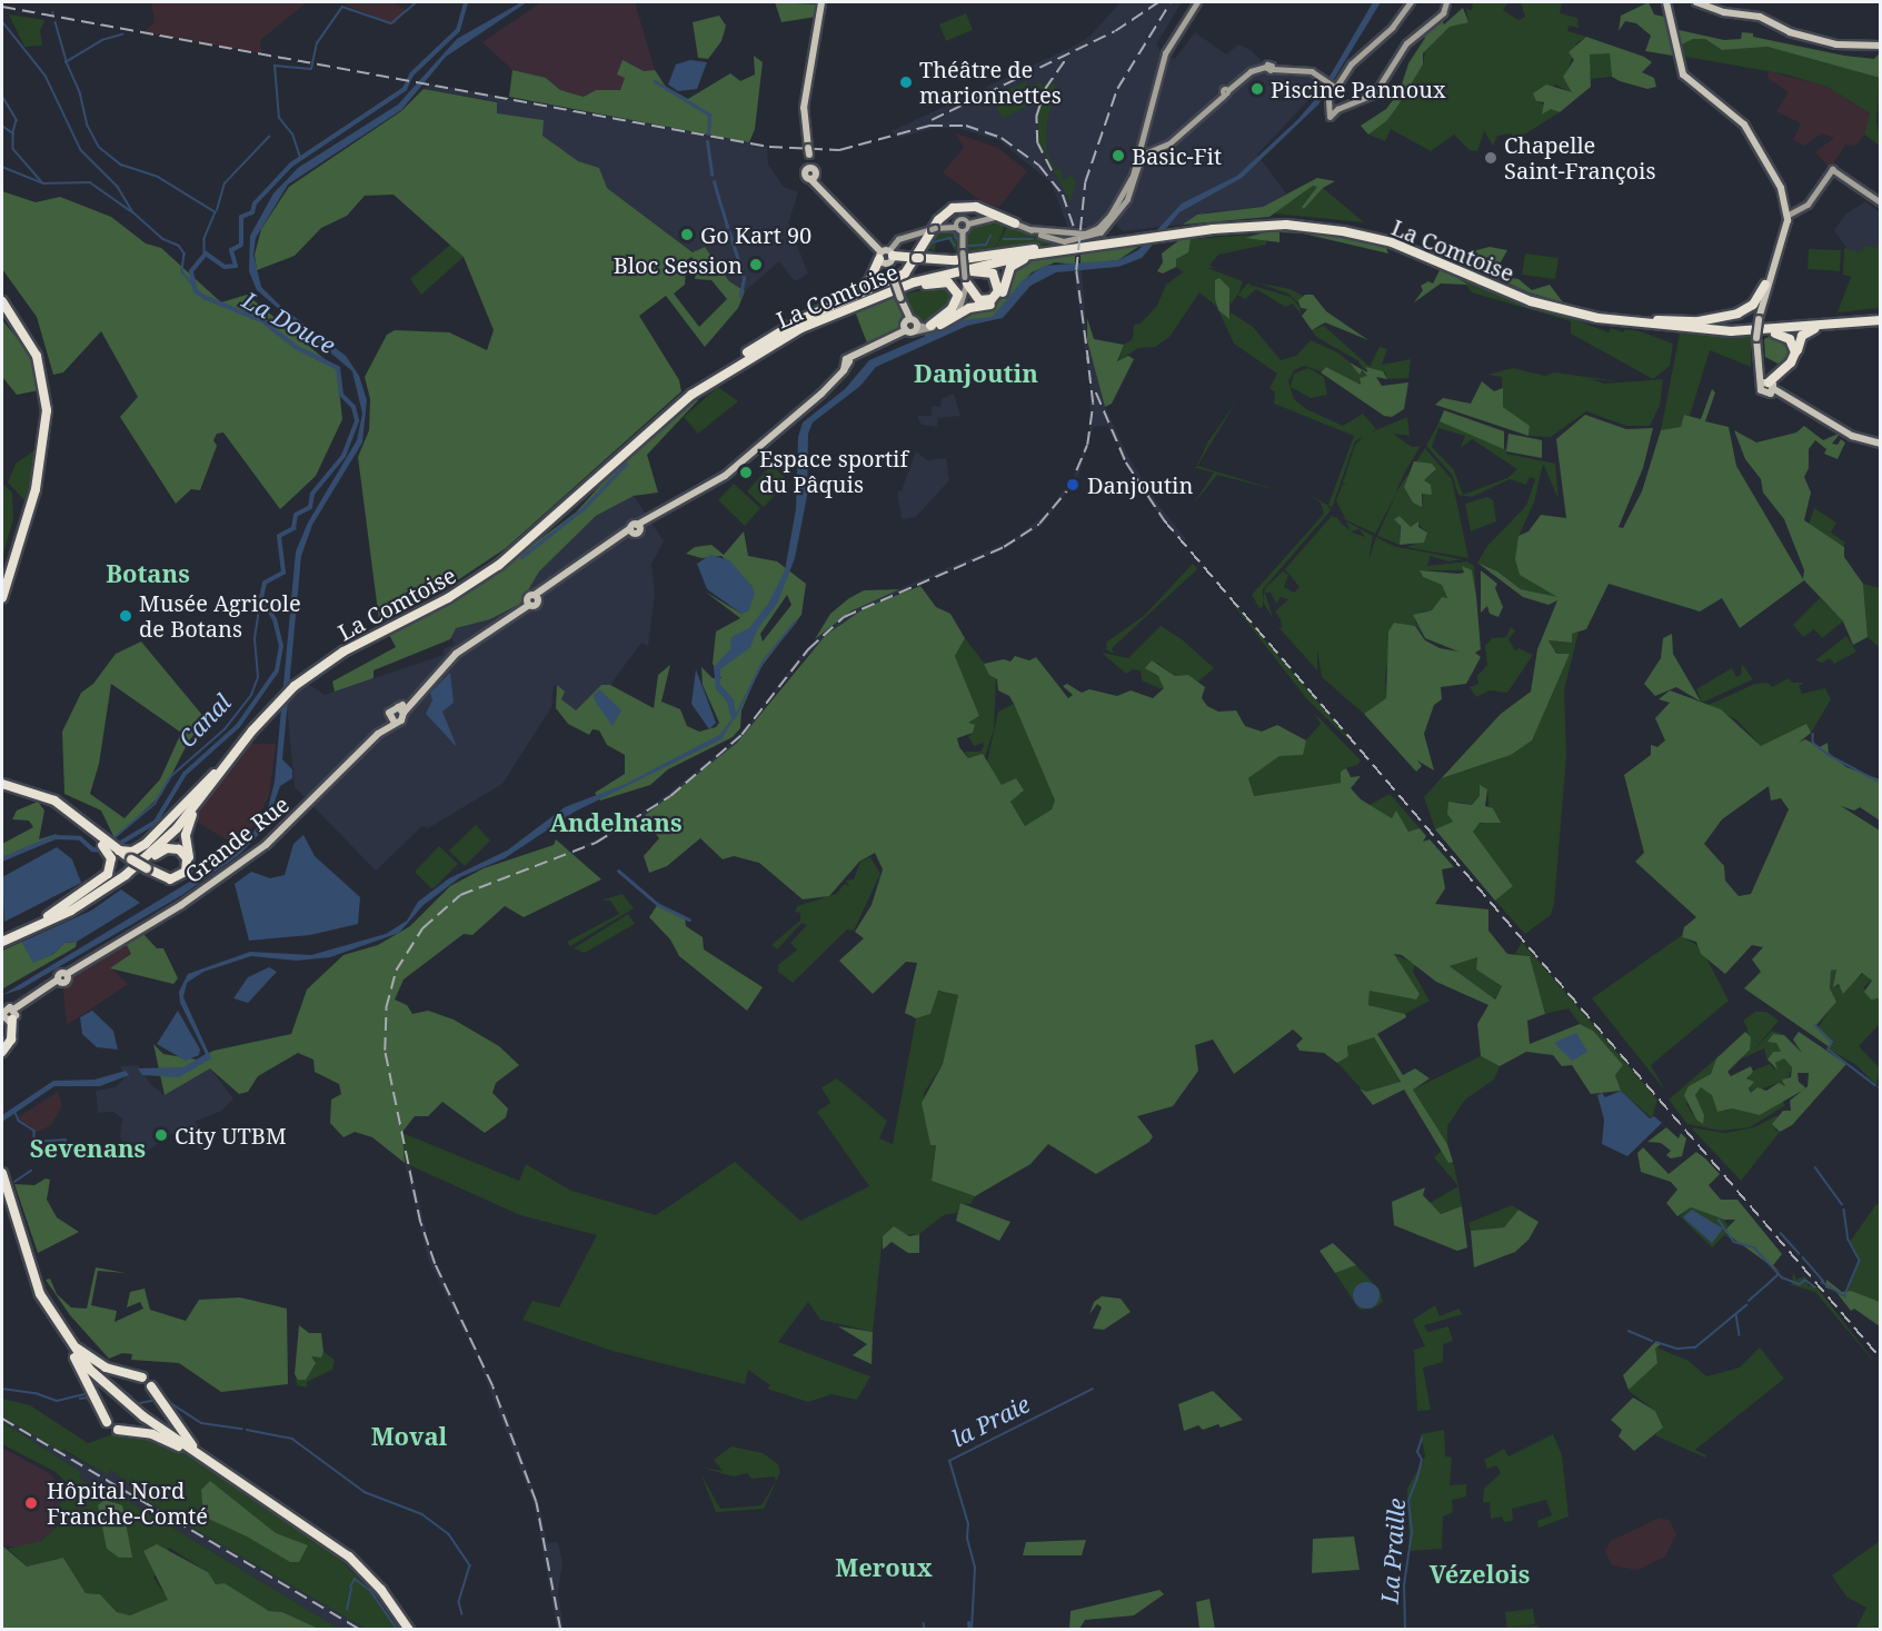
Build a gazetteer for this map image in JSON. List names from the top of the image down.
{
  "streets": {
    "highway": ["La Comtoise"],
    "main road": ["Grande Rue"]
  },
  "districts": [
    "Danjoutin",
    "Botans",
    "Andelnans",
    "Sevenans",
    "Moval",
    "Meroux",
    "Vézelois"
  ],
  "water": [
    "La Douce",
    "Canal",
    "la Praie",
    "La Praille"
  ],
  "places": [
    "Théâtre de marionnettes",
    "Piscine Pannoux",
    "Basic-Fit",
    "Chapelle Saint-François",
    "Go Kart 90",
    "Bloc Session",
    "Espace sportif du Pâquis",
    "Danjoutin",
    "Musée Agricole de Botans",
    "City UTBM",
    "Hôpital Nord Franche-Comté"
  ]
}
